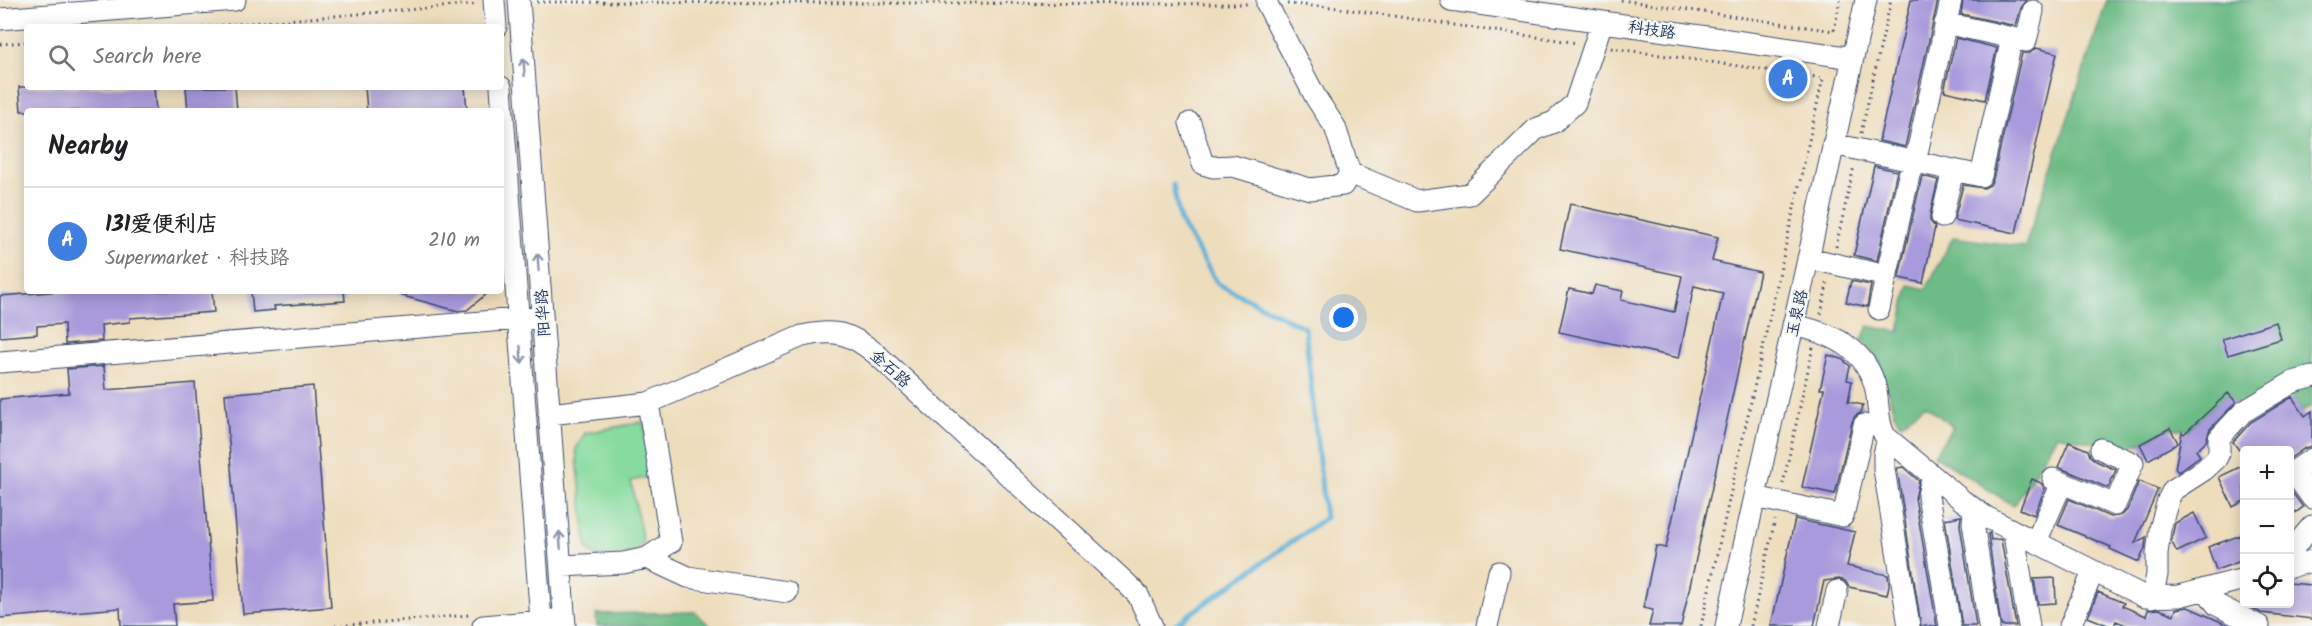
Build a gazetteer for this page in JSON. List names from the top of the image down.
{
  "streets": {
    "street": [
      "科技路",
      "阳华路",
      "玉泉路",
      "金石路"
    ]
  },
  "crossings": [
    ["科技路", "玉泉路"],
    ["阳华路", "金石路"]
  ],
  "page": {
    "search": "Search here",
    "pins": "A",
    "heading": "Nearby",
    "list": [
      {
        "mark": "A",
        "name": "131爱便利店",
        "note": "Supermarket · 科技路",
        "value": "210 m"
      }
    ],
    "map_buttons": ["+", "−"]
  }
}
